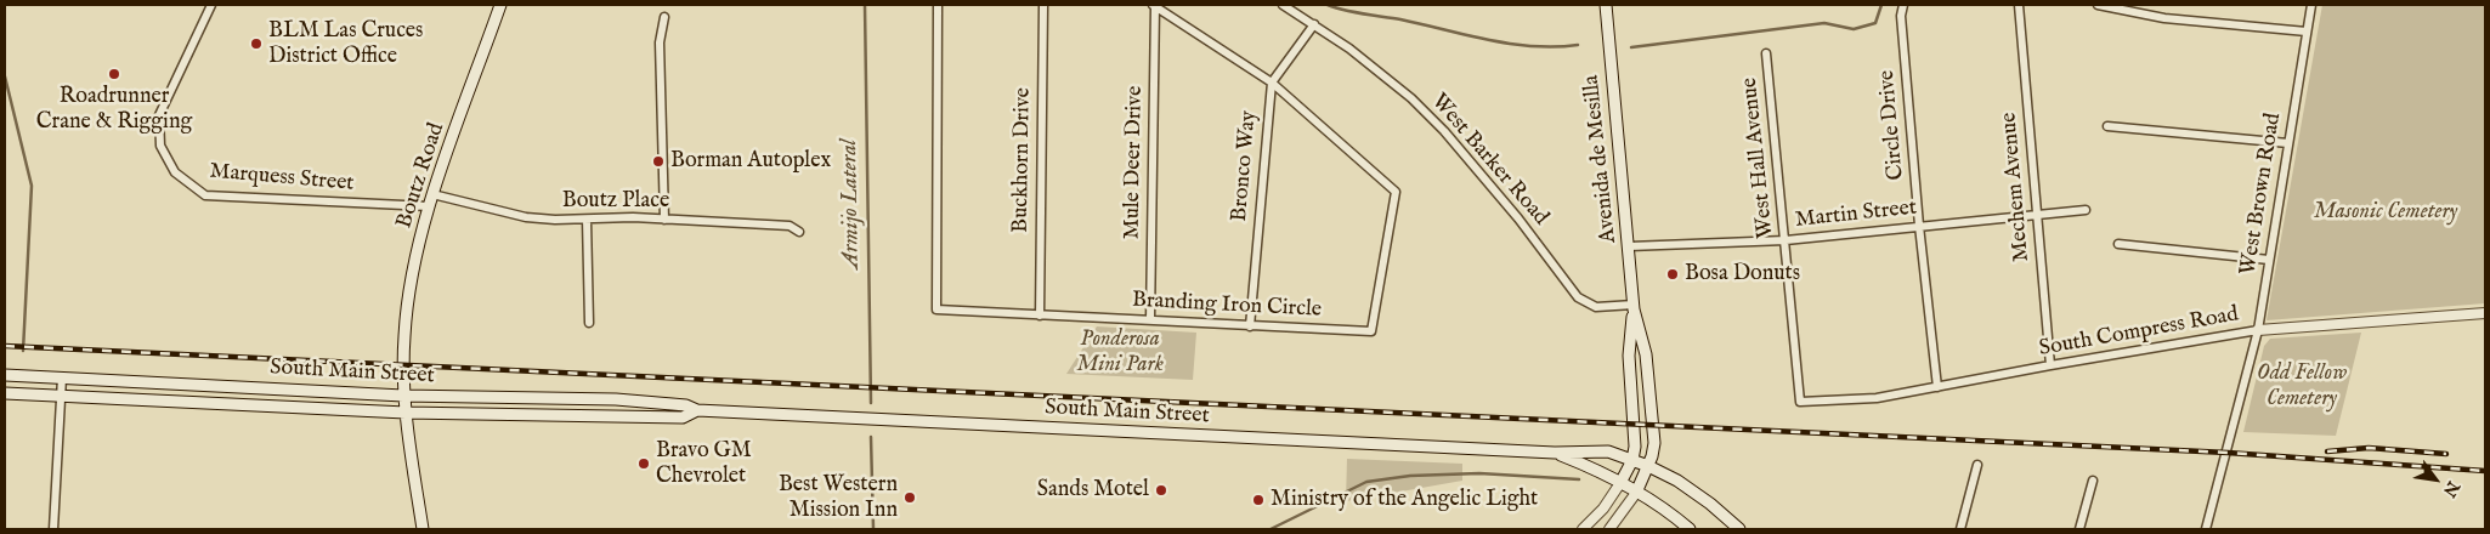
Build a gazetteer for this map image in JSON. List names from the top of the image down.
{
  "streets": {
    "main road": ["Avenida de Mesilla", "Boutz Road", "South Main Street"],
    "street": [
      "Circle Drive",
      "West Hall Avenue",
      "Buckhorn Drive",
      "West Barker Road",
      "Mule Deer Drive",
      "Bronco Way",
      "Marquess Street",
      "Mechem Avenue",
      "West Brown Road",
      "Boutz Place",
      "Martin Street",
      "Branding Iron Circle",
      "South Compress Road"
    ]
  },
  "crossings": [
    ["Circle Drive", "Martin Street"],
    ["Circle Drive", "South Compress Road"],
    ["West Hall Avenue", "Martin Street"],
    ["West Hall Avenue", "South Compress Road"],
    ["Avenida de Mesilla", "West Barker Road"],
    ["Avenida de Mesilla", "Martin Street"],
    ["Avenida de Mesilla", "South Main Street"],
    ["Buckhorn Drive", "Branding Iron Circle"],
    ["West Barker Road", "Bronco Way"],
    ["Mule Deer Drive", "Branding Iron Circle"],
    ["Bronco Way", "Branding Iron Circle"],
    ["Boutz Road", "Marquess Street"],
    ["Boutz Road", "Boutz Place"],
    ["Boutz Road", "South Main Street"],
    ["Mechem Avenue", "Martin Street"],
    ["Mechem Avenue", "South Compress Road"],
    ["West Brown Road", "South Compress Road"]
  ],
  "water": ["Armijo Lateral"],
  "parks": ["Masonic Cemetery", "Ponderosa Mini Park", "Odd Fellow Cemetery"],
  "places": [
    "BLM Las Cruces District Office",
    "Roadrunner Crane & Rigging",
    "Borman Autoplex",
    "Bosa Donuts",
    "Bravo GM Chevrolet",
    "Sands Motel",
    "Best Western Mission Inn",
    "Ministry of the Angelic Light"
  ],
  "north": "bottom right"
}
